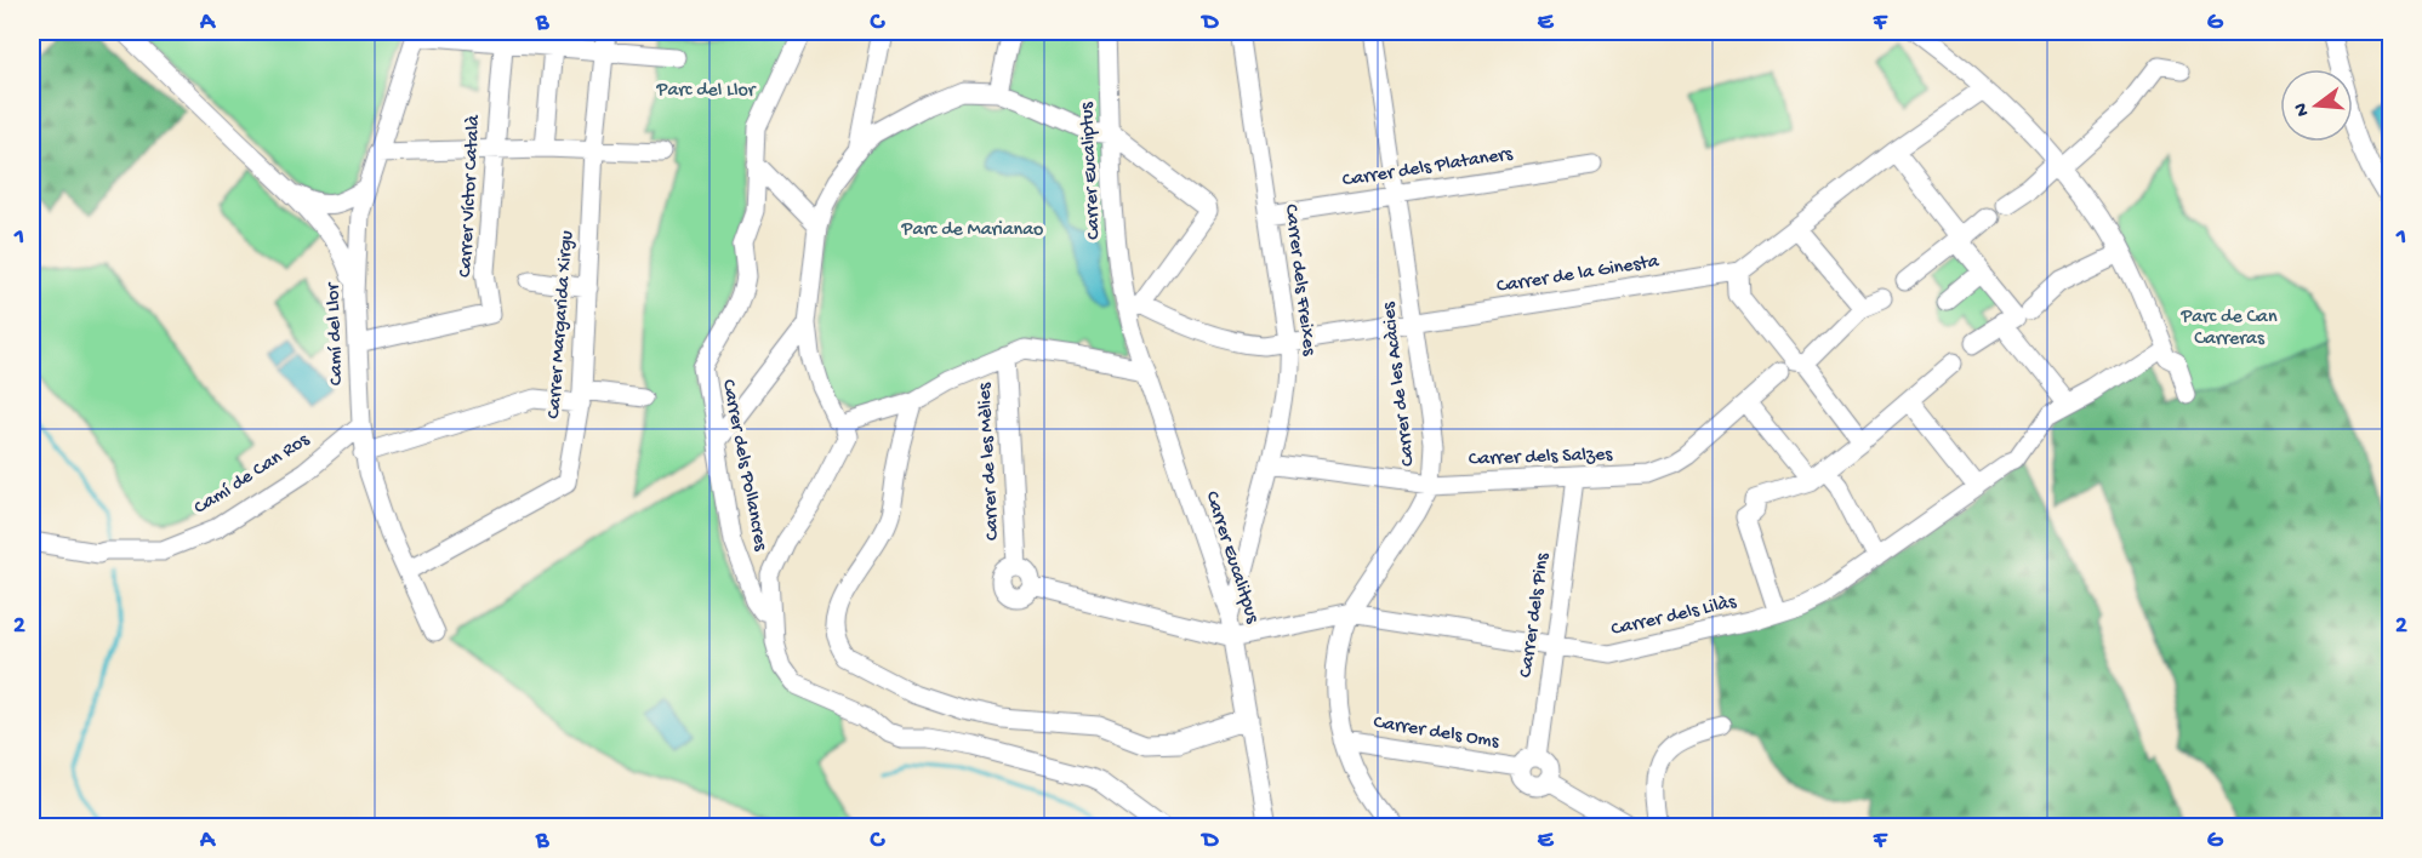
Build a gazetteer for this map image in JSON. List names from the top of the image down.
{
  "streets": {
    "street": [
      "Carrer dels Plataners",
      "Carrer Eucaliptus",
      "Carrer Víctor Català",
      "Carrer de la Ginesta",
      "Carrer dels Freixes",
      "Carrer Margarida Xirgu",
      "Camí del Llor",
      "Carrer de les Acàcies",
      "Carrer dels Salzes",
      "Carrer de les Mèlies",
      "Carrer dels Pollancres",
      "Camí de Can Ros",
      "Carrer Eucalitpus",
      "Carrer dels Pins",
      "Carrer dels Lilàs",
      "Carrer dels Oms"
    ]
  },
  "crossings": [
    ["Carrer dels Plataners", "Carrer dels Freixes"],
    ["Carrer dels Plataners", "Carrer de les Acàcies"],
    ["Carrer Eucaliptus", "Carrer de la Ginesta"],
    ["Carrer Eucaliptus", "Carrer Eucalitpus"],
    ["Carrer Víctor Català", "Camí del Llor"],
    ["Carrer de la Ginesta", "Carrer dels Freixes"],
    ["Carrer de la Ginesta", "Carrer de les Acàcies"],
    ["Carrer de la Ginesta", "Carrer Eucalitpus"],
    ["Carrer dels Freixes", "Carrer dels Salzes"],
    ["Carrer dels Freixes", "Carrer Eucalitpus"],
    ["Carrer Margarida Xirgu", "Camí del Llor"],
    ["Camí del Llor", "Camí de Can Ros"],
    ["Carrer de les Acàcies", "Carrer dels Salzes"],
    ["Carrer de les Acàcies", "Carrer dels Lilàs"],
    ["Carrer de les Acàcies", "Carrer dels Oms"],
    ["Carrer dels Salzes", "Carrer dels Pins"],
    ["Carrer de les Mèlies", "Carrer dels Lilàs"],
    ["Carrer Eucalitpus", "Carrer dels Lilàs"],
    ["Carrer dels Pins", "Carrer dels Lilàs"],
    ["Carrer dels Pins", "Carrer dels Oms"]
  ],
  "parks": ["Parc del Llor", "Parc de Marianao", "Parc de Can Carreras"],
  "north": "left",
  "grid": {
    "columns": [
      "A",
      "B",
      "C",
      "D",
      "E",
      "F",
      "G"
    ],
    "rows": ["1", "2"]
  }
}
